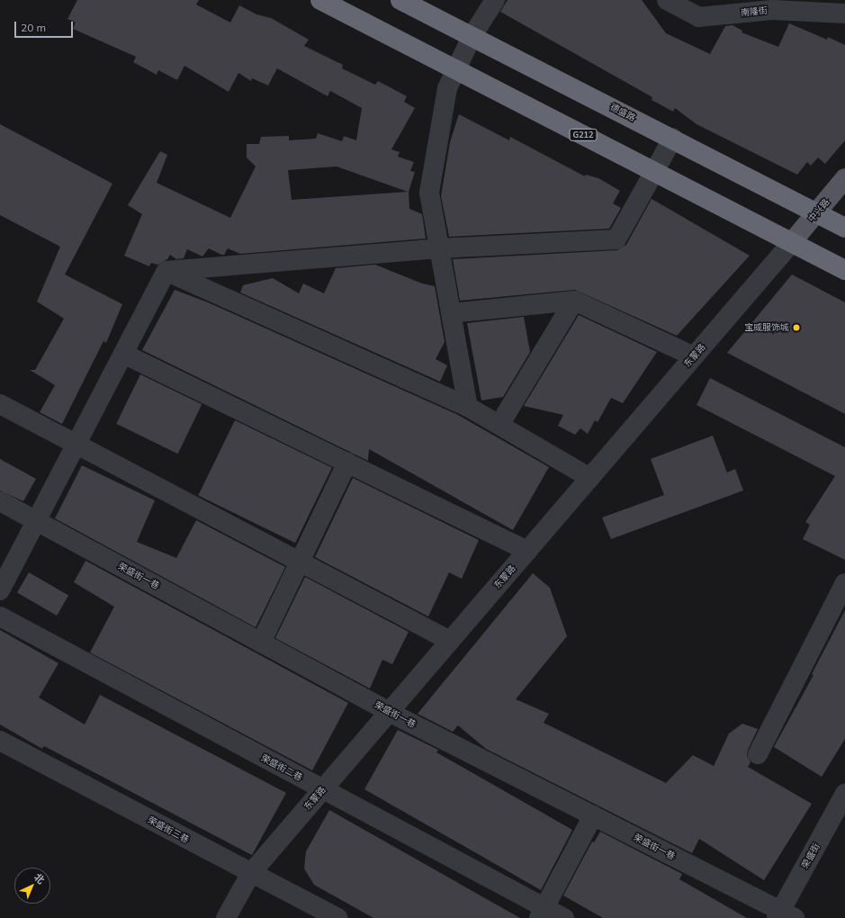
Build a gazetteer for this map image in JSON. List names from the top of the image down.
{
  "streets": {
    "highway": ["德盛路", "G212"],
    "main road": ["中兴路"],
    "street": [
      "南隆街",
      "东蒙路",
      "荣盛街一巷",
      "荣盛街二巷",
      "荣盛街三巷",
      "荣盛街"
    ]
  },
  "crossings": [
    ["德盛路", "中兴路"],
    ["G212", "中兴路"],
    ["G212", "东蒙路"],
    ["中兴路", "东蒙路"],
    ["东蒙路", "荣盛街一巷"],
    ["东蒙路", "荣盛街二巷"],
    ["东蒙路", "荣盛街三巷"],
    ["荣盛街一巷", "荣盛街"]
  ],
  "places": ["宝威服饰城"],
  "scale_bar": "20 m",
  "north": "top right"
}
